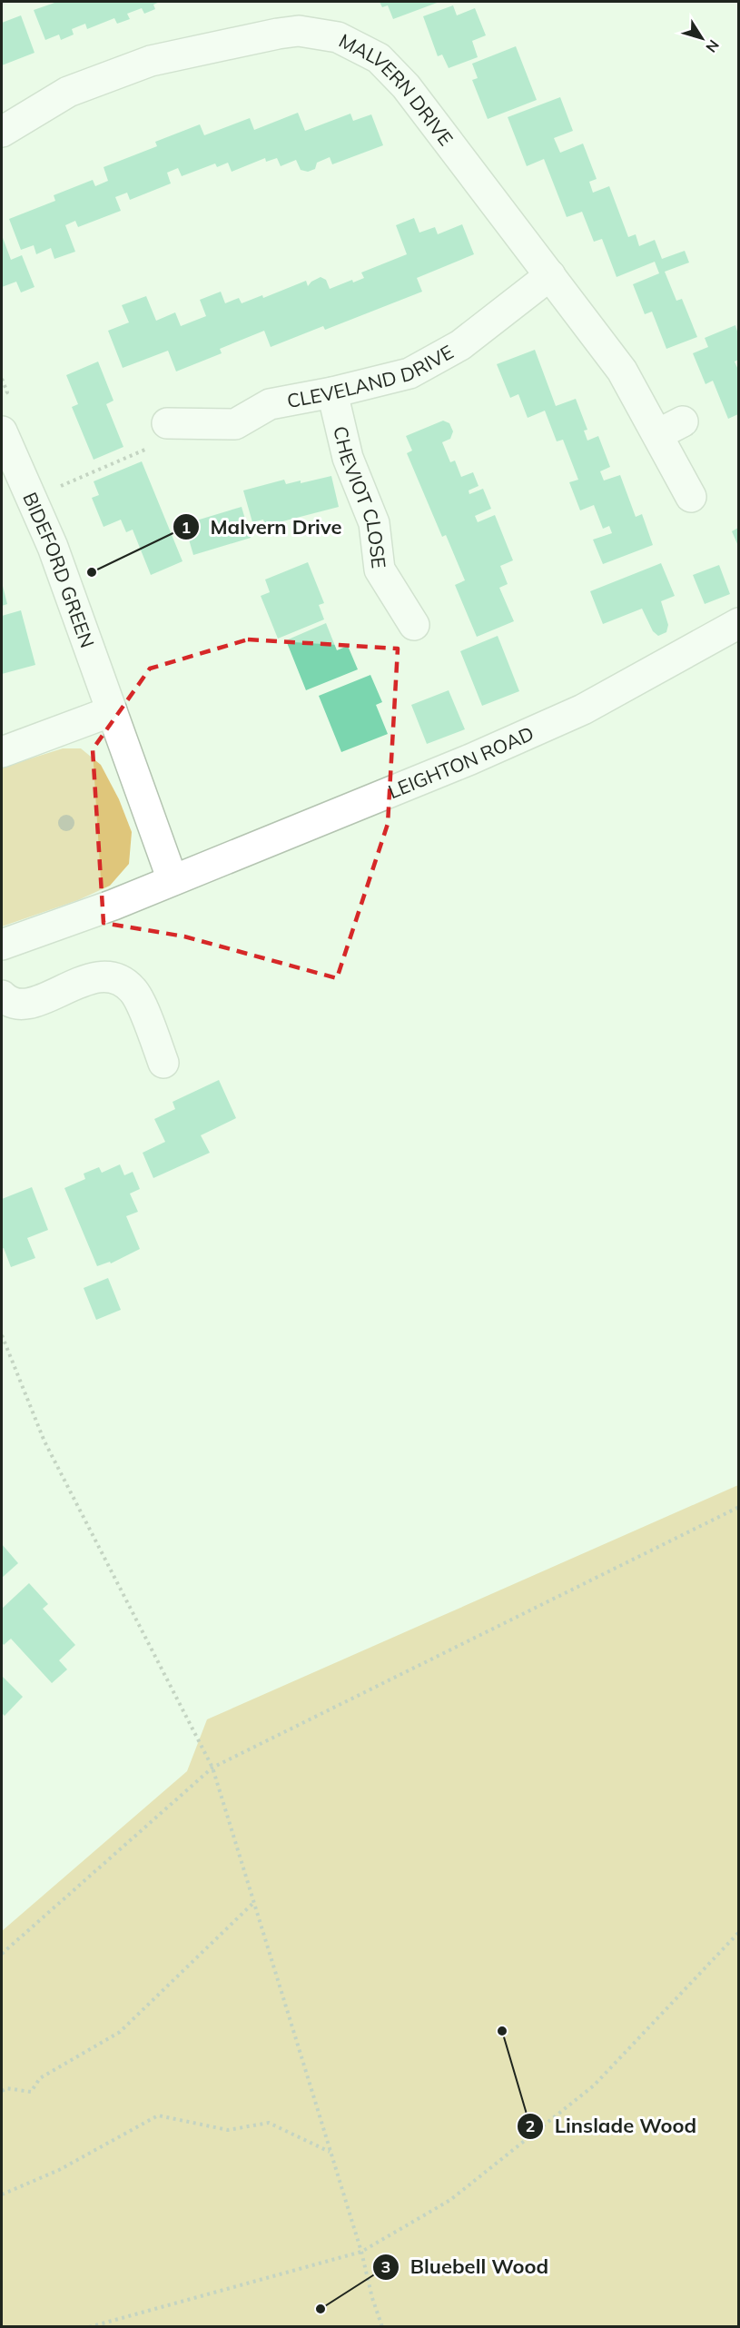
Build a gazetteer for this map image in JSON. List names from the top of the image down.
{
  "streets": {
    "street": [
      "MALVERN DRIVE",
      "CLEVELAND DRIVE",
      "CHEVIOT CLOSE",
      "BIDEFORD GREEN",
      "LEIGHTON ROAD"
    ]
  },
  "crossings": [
    ["MALVERN DRIVE", "CLEVELAND DRIVE"],
    ["CLEVELAND DRIVE", "CHEVIOT CLOSE"],
    ["BIDEFORD GREEN", "LEIGHTON ROAD"]
  ],
  "places": ["Malvern Drive", "Linslade Wood", "Bluebell Wood"],
  "north": "bottom right"
}
